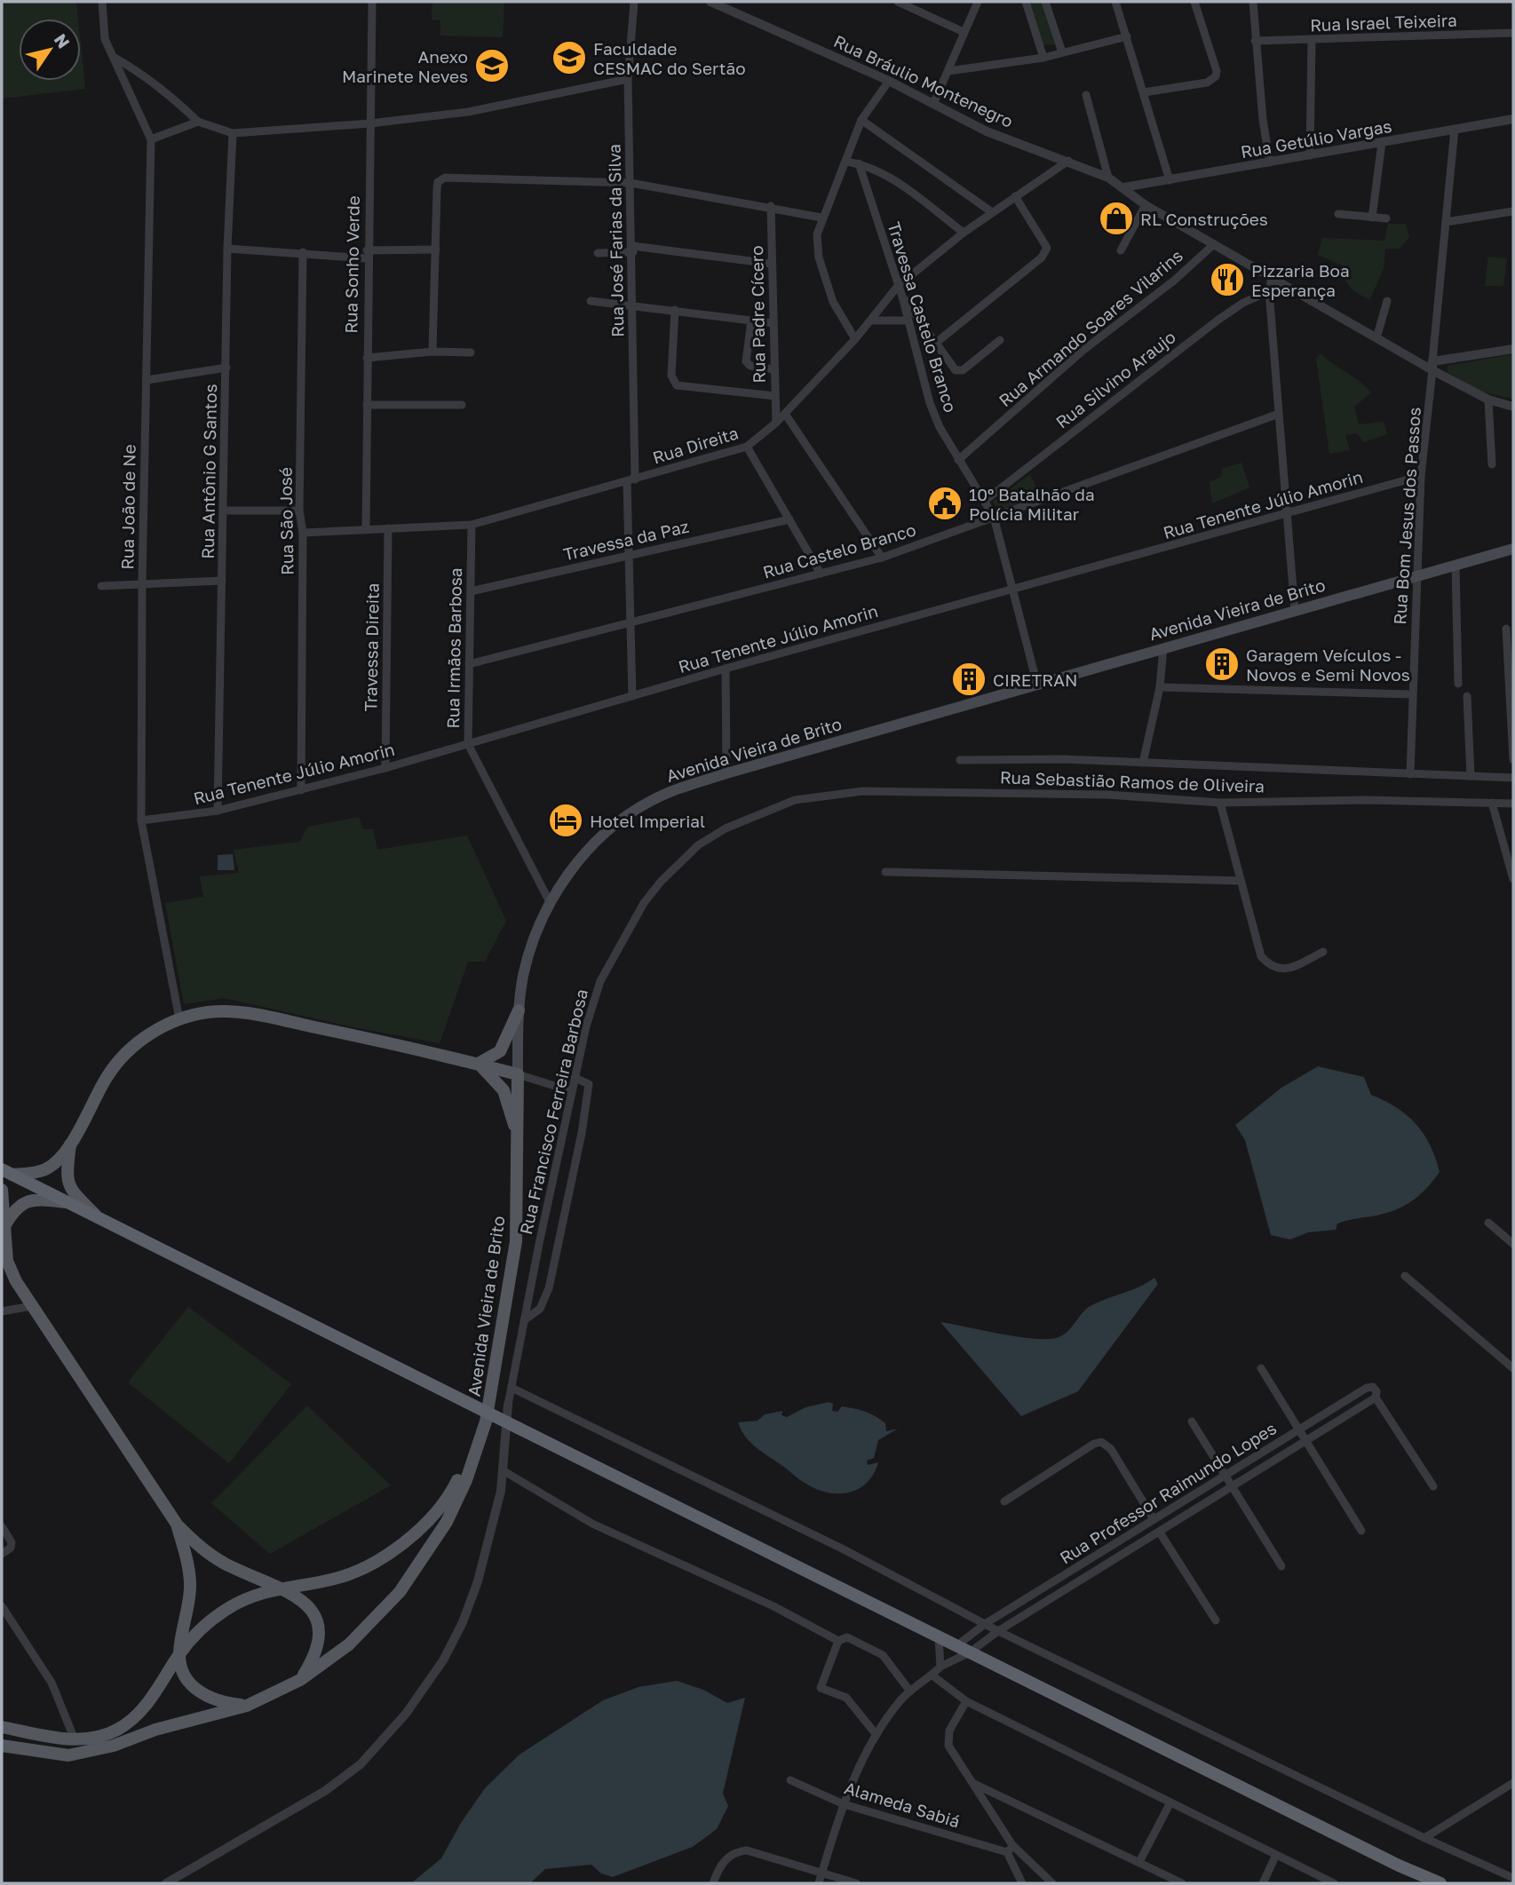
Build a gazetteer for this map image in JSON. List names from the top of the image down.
{
  "streets": {
    "main road": ["Avenida Vieira de Brito"],
    "street": [
      "Rua Israel Teixeira",
      "Rua Bráulio Montenegro",
      "Rua Getúlio Vargas",
      "Rua José Farias da Silva",
      "Rua Sonho Verde",
      "Rua Padre Cícero",
      "Travessa Castelo Branco",
      "Rua Armando Soares Vilarins",
      "Rua Silvino Araujo",
      "Rua Direita",
      "Rua Antônio G Santos",
      "Rua Tenente Júlio Amorin",
      "Rua João de Ne",
      "Rua Bom Jesus dos Passos",
      "Rua São José",
      "Travessa da Paz",
      "Rua Castelo Branco",
      "Travessa Direita",
      "Rua Irmãos Barbosa",
      "Rua Sebastião Ramos de Oliveira",
      "Rua Francisco Ferreira Barbosa",
      "Rua Professor Raimundo Lopes",
      "Alameda Sabiá"
    ]
  },
  "crossings": [
    ["Rua Bráulio Montenegro", "Rua Getúlio Vargas"],
    ["Rua Bráulio Montenegro", "Rua Armando Soares Vilarins"],
    ["Rua Bráulio Montenegro", "Rua Direita"],
    ["Rua Bráulio Montenegro", "Rua Bom Jesus dos Passos"],
    ["Rua Getúlio Vargas", "Rua Bom Jesus dos Passos"],
    ["Rua José Farias da Silva", "Rua Direita"],
    ["Rua José Farias da Silva", "Rua Tenente Júlio Amorin"],
    ["Rua José Farias da Silva", "Travessa da Paz"],
    ["Rua José Farias da Silva", "Rua Castelo Branco"],
    ["Rua Sonho Verde", "Rua Direita"],
    ["Rua Padre Cícero", "Rua Direita"],
    ["Travessa Castelo Branco", "Rua Armando Soares Vilarins"],
    ["Travessa Castelo Branco", "Rua Silvino Araujo"],
    ["Travessa Castelo Branco", "Rua Direita"],
    ["Travessa Castelo Branco", "Rua Tenente Júlio Amorin"],
    ["Travessa Castelo Branco", "Rua Castelo Branco"],
    ["Travessa Castelo Branco", "Avenida Vieira de Brito"],
    ["Rua Direita", "Rua São José"],
    ["Rua Direita", "Travessa Direita"],
    ["Rua Direita", "Rua Irmãos Barbosa"],
    ["Rua Antônio G Santos", "Rua Tenente Júlio Amorin"],
    ["Rua Tenente Júlio Amorin", "Rua João de Ne"],
    ["Rua Tenente Júlio Amorin", "Rua Bom Jesus dos Passos"],
    ["Rua Tenente Júlio Amorin", "Rua São José"],
    ["Rua Tenente Júlio Amorin", "Travessa Direita"],
    ["Rua Tenente Júlio Amorin", "Rua Irmãos Barbosa"],
    ["Rua Bom Jesus dos Passos", "Avenida Vieira de Brito"],
    ["Rua Bom Jesus dos Passos", "Rua Sebastião Ramos de Oliveira"],
    ["Travessa da Paz", "Rua Irmãos Barbosa"],
    ["Rua Castelo Branco", "Rua Irmãos Barbosa"],
    ["Avenida Vieira de Brito", "Rua Irmãos Barbosa"],
    ["Rua Sebastião Ramos de Oliveira", "Rua Francisco Ferreira Barbosa"],
    ["Rua Professor Raimundo Lopes", "Alameda Sabiá"]
  ],
  "places": {
    "school or university": ["Faculdade CESMAC do Sertão", "Anexo Marinete Neves"],
    "shop": ["RL Construções"],
    "restaurant": ["Pizzaria Boa Esperança"],
    "public building": ["10º Batalhão da Polícia Militar"],
    "building": ["Garagem Veículos - Novos e Semi Novos", "CIRETRAN"],
    "hotel": ["Hotel Imperial"]
  },
  "north": "top right"
}
